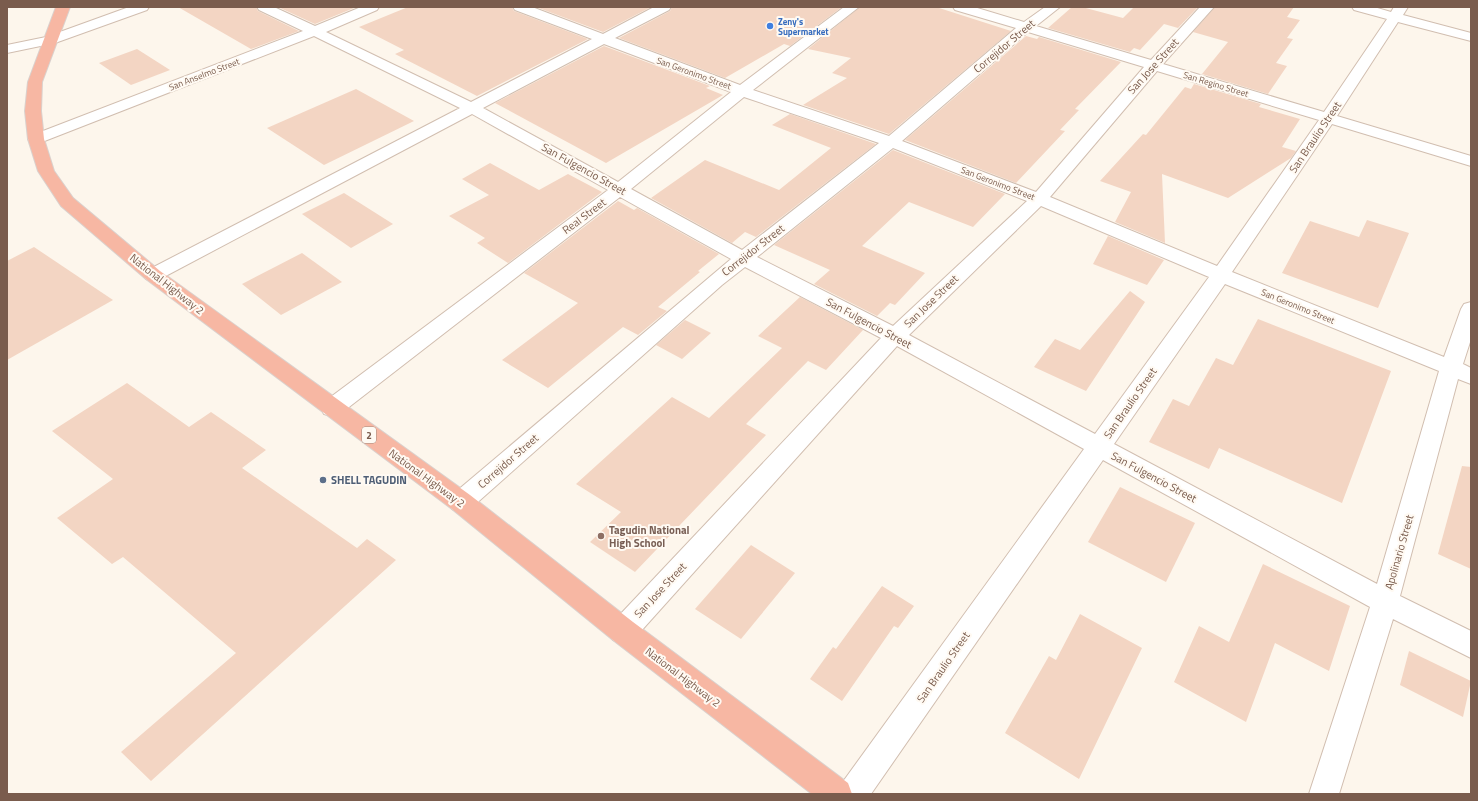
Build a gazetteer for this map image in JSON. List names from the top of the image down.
{
  "streets": {
    "highway": ["National Highway 2", "2"],
    "street": [
      "Correjidor Street",
      "San Jose Street",
      "San Geronimo Street",
      "San Anselmo Street",
      "San Regino Street",
      "San Braulio Street",
      "San Fulgencio Street",
      "Real Street",
      "Apolinario Street"
    ]
  },
  "crossings": [
    ["Correjidor Street", "San Geronimo Street"],
    ["Correjidor Street", "San Regino Street"],
    ["Correjidor Street", "San Fulgencio Street"],
    ["Correjidor Street", "National Highway 2"],
    ["San Jose Street", "San Geronimo Street"],
    ["San Jose Street", "San Regino Street"],
    ["San Jose Street", "San Fulgencio Street"],
    ["San Jose Street", "National Highway 2"],
    ["San Geronimo Street", "San Braulio Street"],
    ["San Geronimo Street", "Real Street"],
    ["San Geronimo Street", "Apolinario Street"],
    ["San Anselmo Street", "San Fulgencio Street"],
    ["San Anselmo Street", "National Highway 2"],
    ["San Regino Street", "San Braulio Street"],
    ["San Braulio Street", "San Fulgencio Street"],
    ["San Fulgencio Street", "Real Street"],
    ["San Fulgencio Street", "Apolinario Street"],
    ["Real Street", "National Highway 2"]
  ],
  "places": ["Zeny's Supermarket", "SHELL TAGUDIN", "Tagudin National High School"]
}
